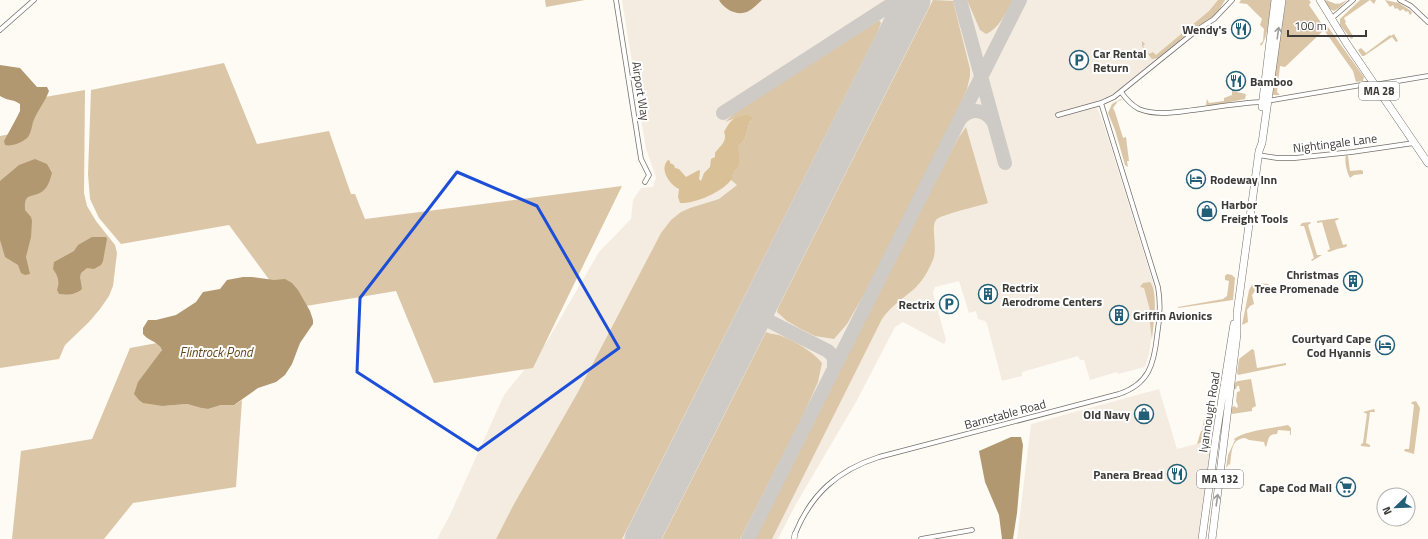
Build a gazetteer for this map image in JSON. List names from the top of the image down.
{
  "streets": {
    "main road": ["MA 28", "Iyannough Road", "MA 132"],
    "street": ["Airport Way", "Nightingale Lane", "Barnstable Road"]
  },
  "crossings": [
    ["MA 28", "Nightingale Lane"],
    ["Nightingale Lane", "Iyannough Road"]
  ],
  "water": ["Flintrock Pond"],
  "places": {
    "restaurant": ["Wendy's", "Bamboo", "Panera Bread"],
    "parking": ["Car Rental Return", "Rectrix"],
    "hotel": ["Rodeway Inn", "Courtyard Cape Cod Hyannis"],
    "shop": ["Harbor Freight Tools", "Old Navy"],
    "building": ["Christmas Tree Promenade", "Rectrix Aerodrome Centers", "Griffin Avionics"],
    "supermarket": ["Cape Cod Mall"]
  },
  "scale_bar": "100 m",
  "north": "bottom left"
}
